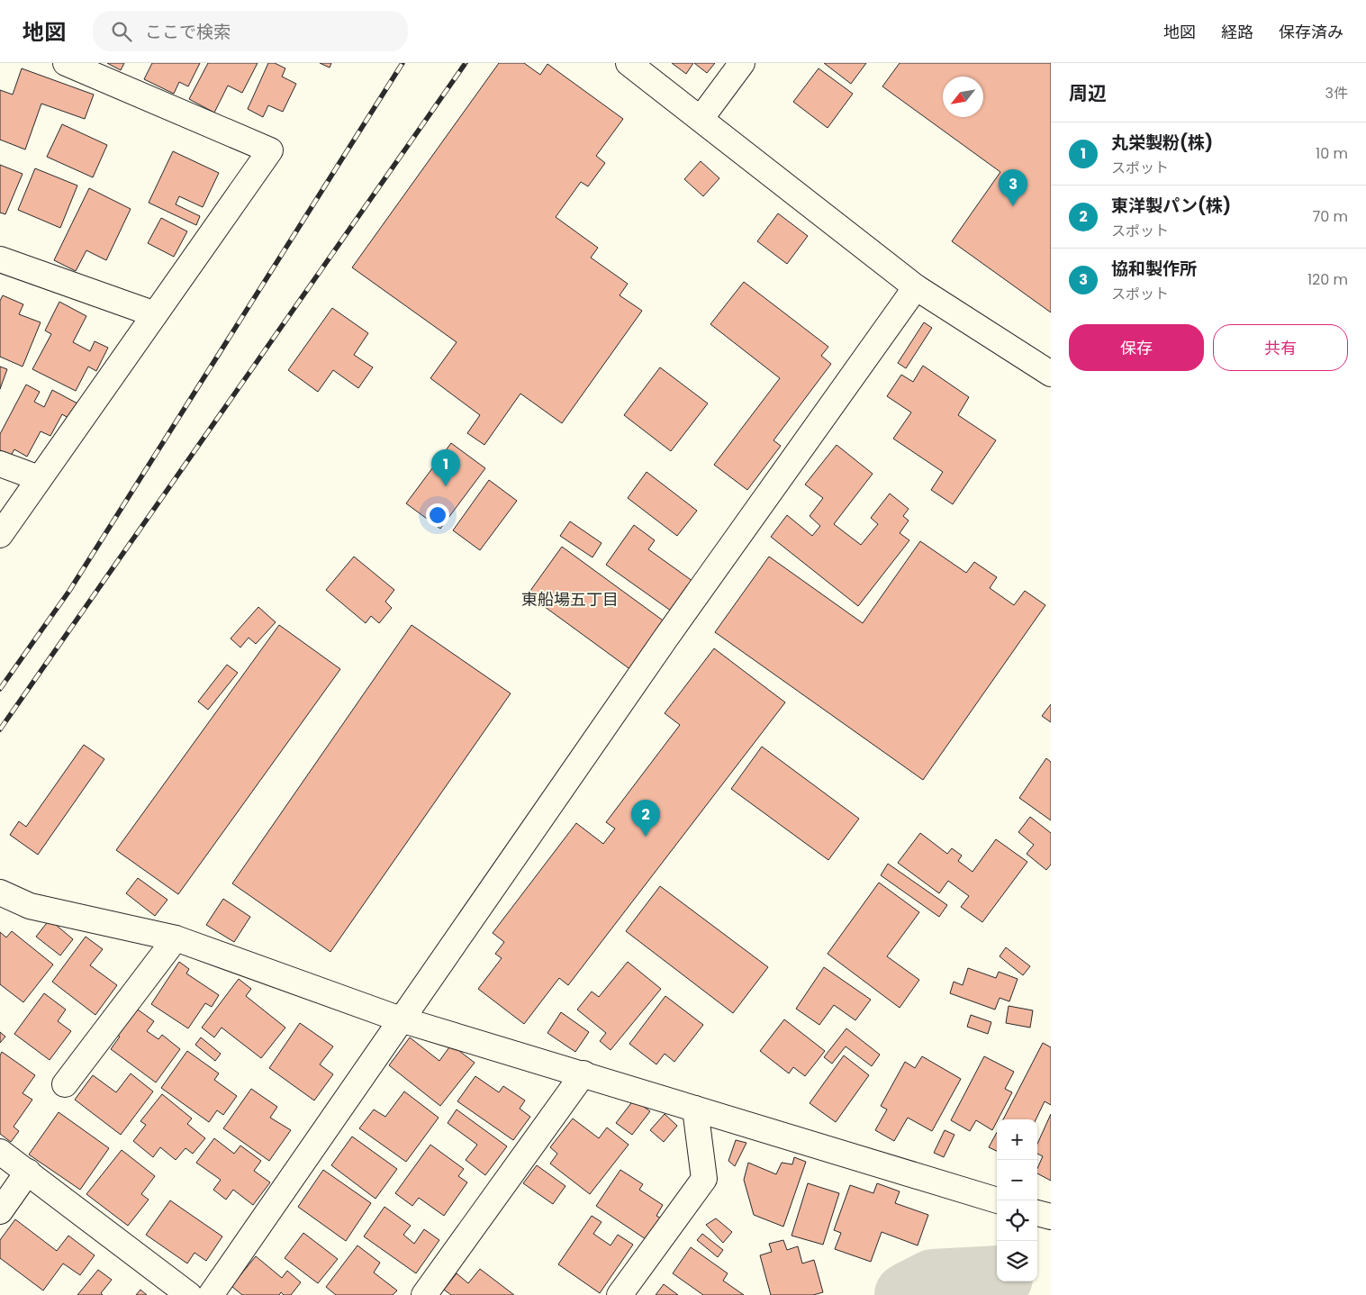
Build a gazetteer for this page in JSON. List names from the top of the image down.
{
  "districts": ["東船場五丁目"],
  "north": "bottom left",
  "page": {
    "header": "地図",
    "search": "ここで検索",
    "nav": ["地図", "経路", "保存済み"],
    "heading": ["周辺", "3件"],
    "list": [
      {
        "mark": "1",
        "name": "丸栄製粉(株)",
        "note": "スポット",
        "value": "10 m"
      },
      {
        "mark": "2",
        "name": "東洋製パン(株)",
        "note": "スポット",
        "value": "70 m"
      },
      {
        "mark": "3",
        "name": "協和製作所",
        "note": "スポット",
        "value": "120 m"
      }
    ],
    "pins": ["3", "1", "2"],
    "buttons": ["保存", "共有"],
    "map_buttons": ["+", "−"]
  }
}
